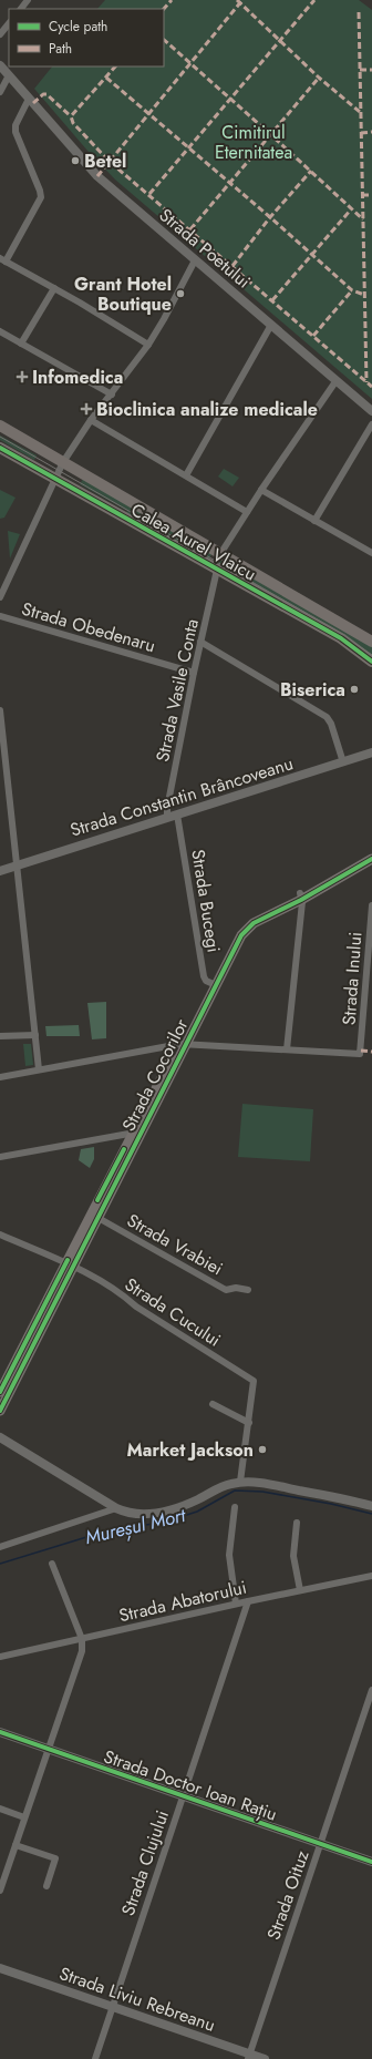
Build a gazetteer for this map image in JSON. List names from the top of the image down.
{
  "streets": {
    "main road": ["Calea Aurel Vlaicu", "Strada Cocorilor"],
    "street": [
      "Strada Poetului",
      "Strada Obedenaru",
      "Strada Vasile Conta",
      "Strada Constantin Brâncoveanu",
      "Strada Bucegi",
      "Strada Inului",
      "Strada Vrabiei",
      "Strada Cucului",
      "Strada Abatorului",
      "Strada Doctor Ioan Rațiu",
      "Strada Clujului",
      "Strada Oituz",
      "Strada Liviu Rebreanu"
    ]
  },
  "crossings": [
    ["Calea Aurel Vlaicu", "Strada Vasile Conta"],
    ["Strada Obedenaru", "Strada Vasile Conta"],
    ["Strada Vasile Conta", "Strada Constantin Brâncoveanu"],
    ["Strada Constantin Brâncoveanu", "Strada Bucegi"],
    ["Strada Bucegi", "Strada Cocorilor"],
    ["Strada Cocorilor", "Strada Vrabiei"],
    ["Strada Cocorilor", "Strada Cucului"],
    ["Strada Abatorului", "Strada Clujului"],
    ["Strada Doctor Ioan Rațiu", "Strada Clujului"],
    ["Strada Doctor Ioan Rațiu", "Strada Oituz"],
    ["Strada Clujului", "Strada Liviu Rebreanu"],
    ["Strada Oituz", "Strada Liviu Rebreanu"]
  ],
  "water": ["Mureșul Mort"],
  "parks": ["Cimitirul Eternitatea"],
  "places": {
    "other": [
      "Betel",
      "Grant Hotel Boutique",
      "Biserica",
      "Market Jackson"
    ],
    "health": ["Infomedica", "Bioclinica analize medicale"]
  },
  "legend": ["Cycle path", "Path"]
}
